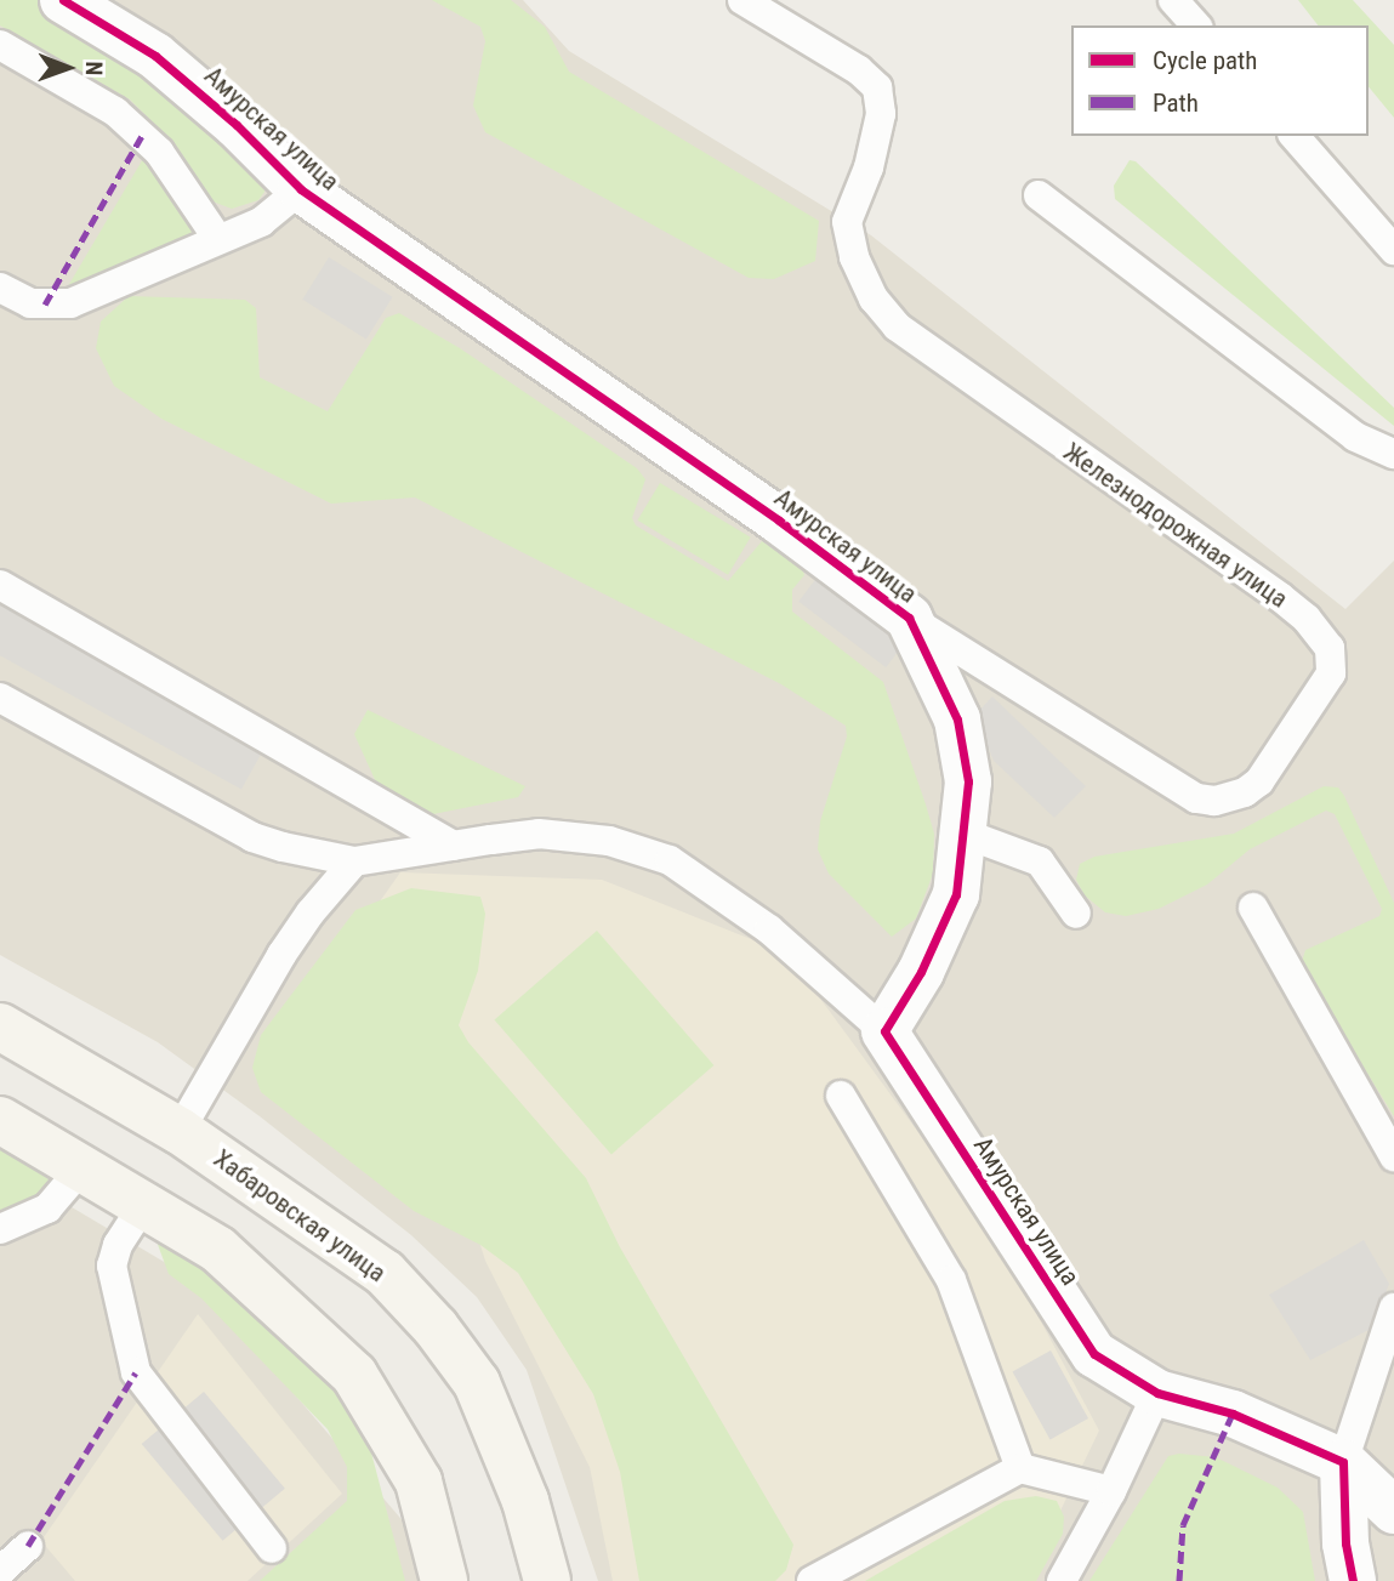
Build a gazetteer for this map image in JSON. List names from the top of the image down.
{
  "streets": {
    "main road": ["Хабаровская улица"],
    "street": ["Амурская улица"],
    "lane": ["Железнодорожная улица"]
  },
  "crossings": [
    ["Амурская улица", "Железнодорожная улица"]
  ],
  "legend": ["Cycle path", "Path"],
  "north": "right"
}
